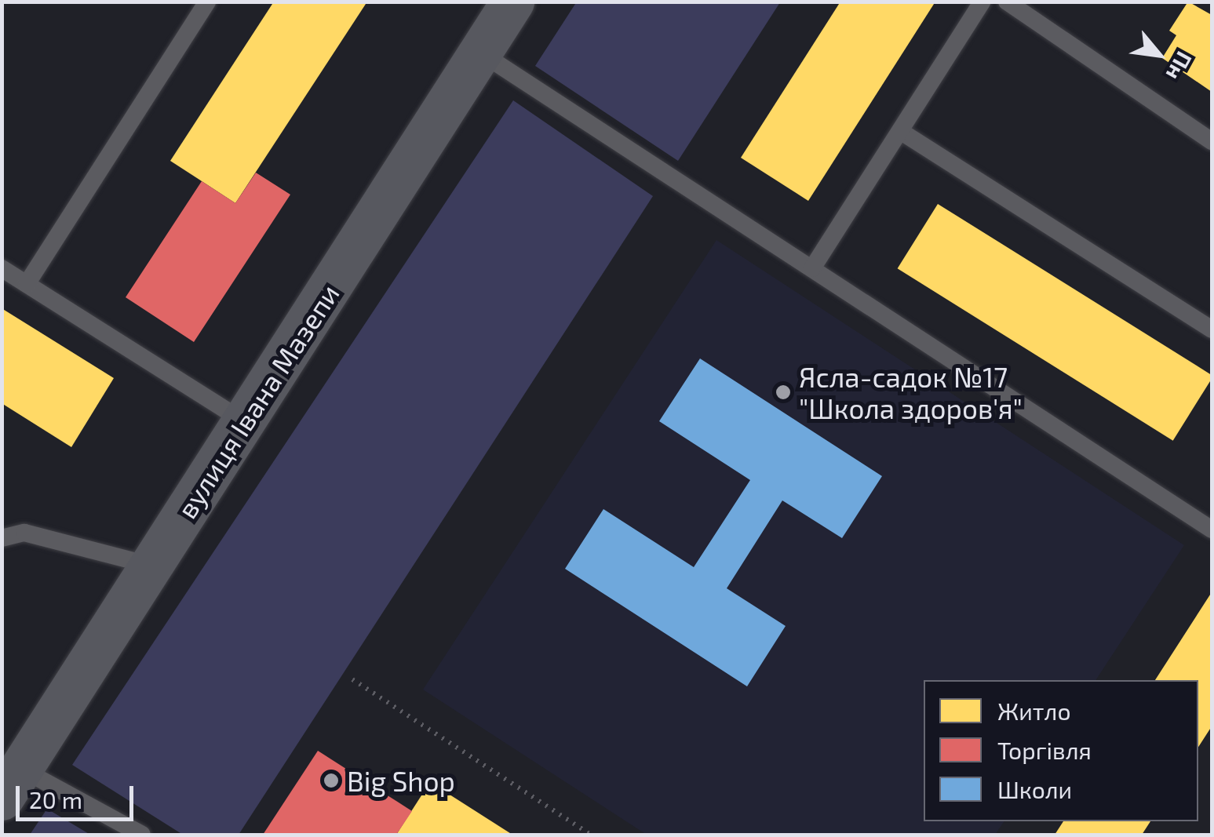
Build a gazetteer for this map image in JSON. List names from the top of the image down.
{
  "streets": {
    "main road": ["вулиця Івана Мазепи"]
  },
  "places": ["Ясла-садок №17 \"Школа здоров'я\"", "Big Shop"],
  "legend": ["Житло", "Торгівля", "Школи"],
  "scale_bar": "20 m",
  "north": "bottom right"
}
